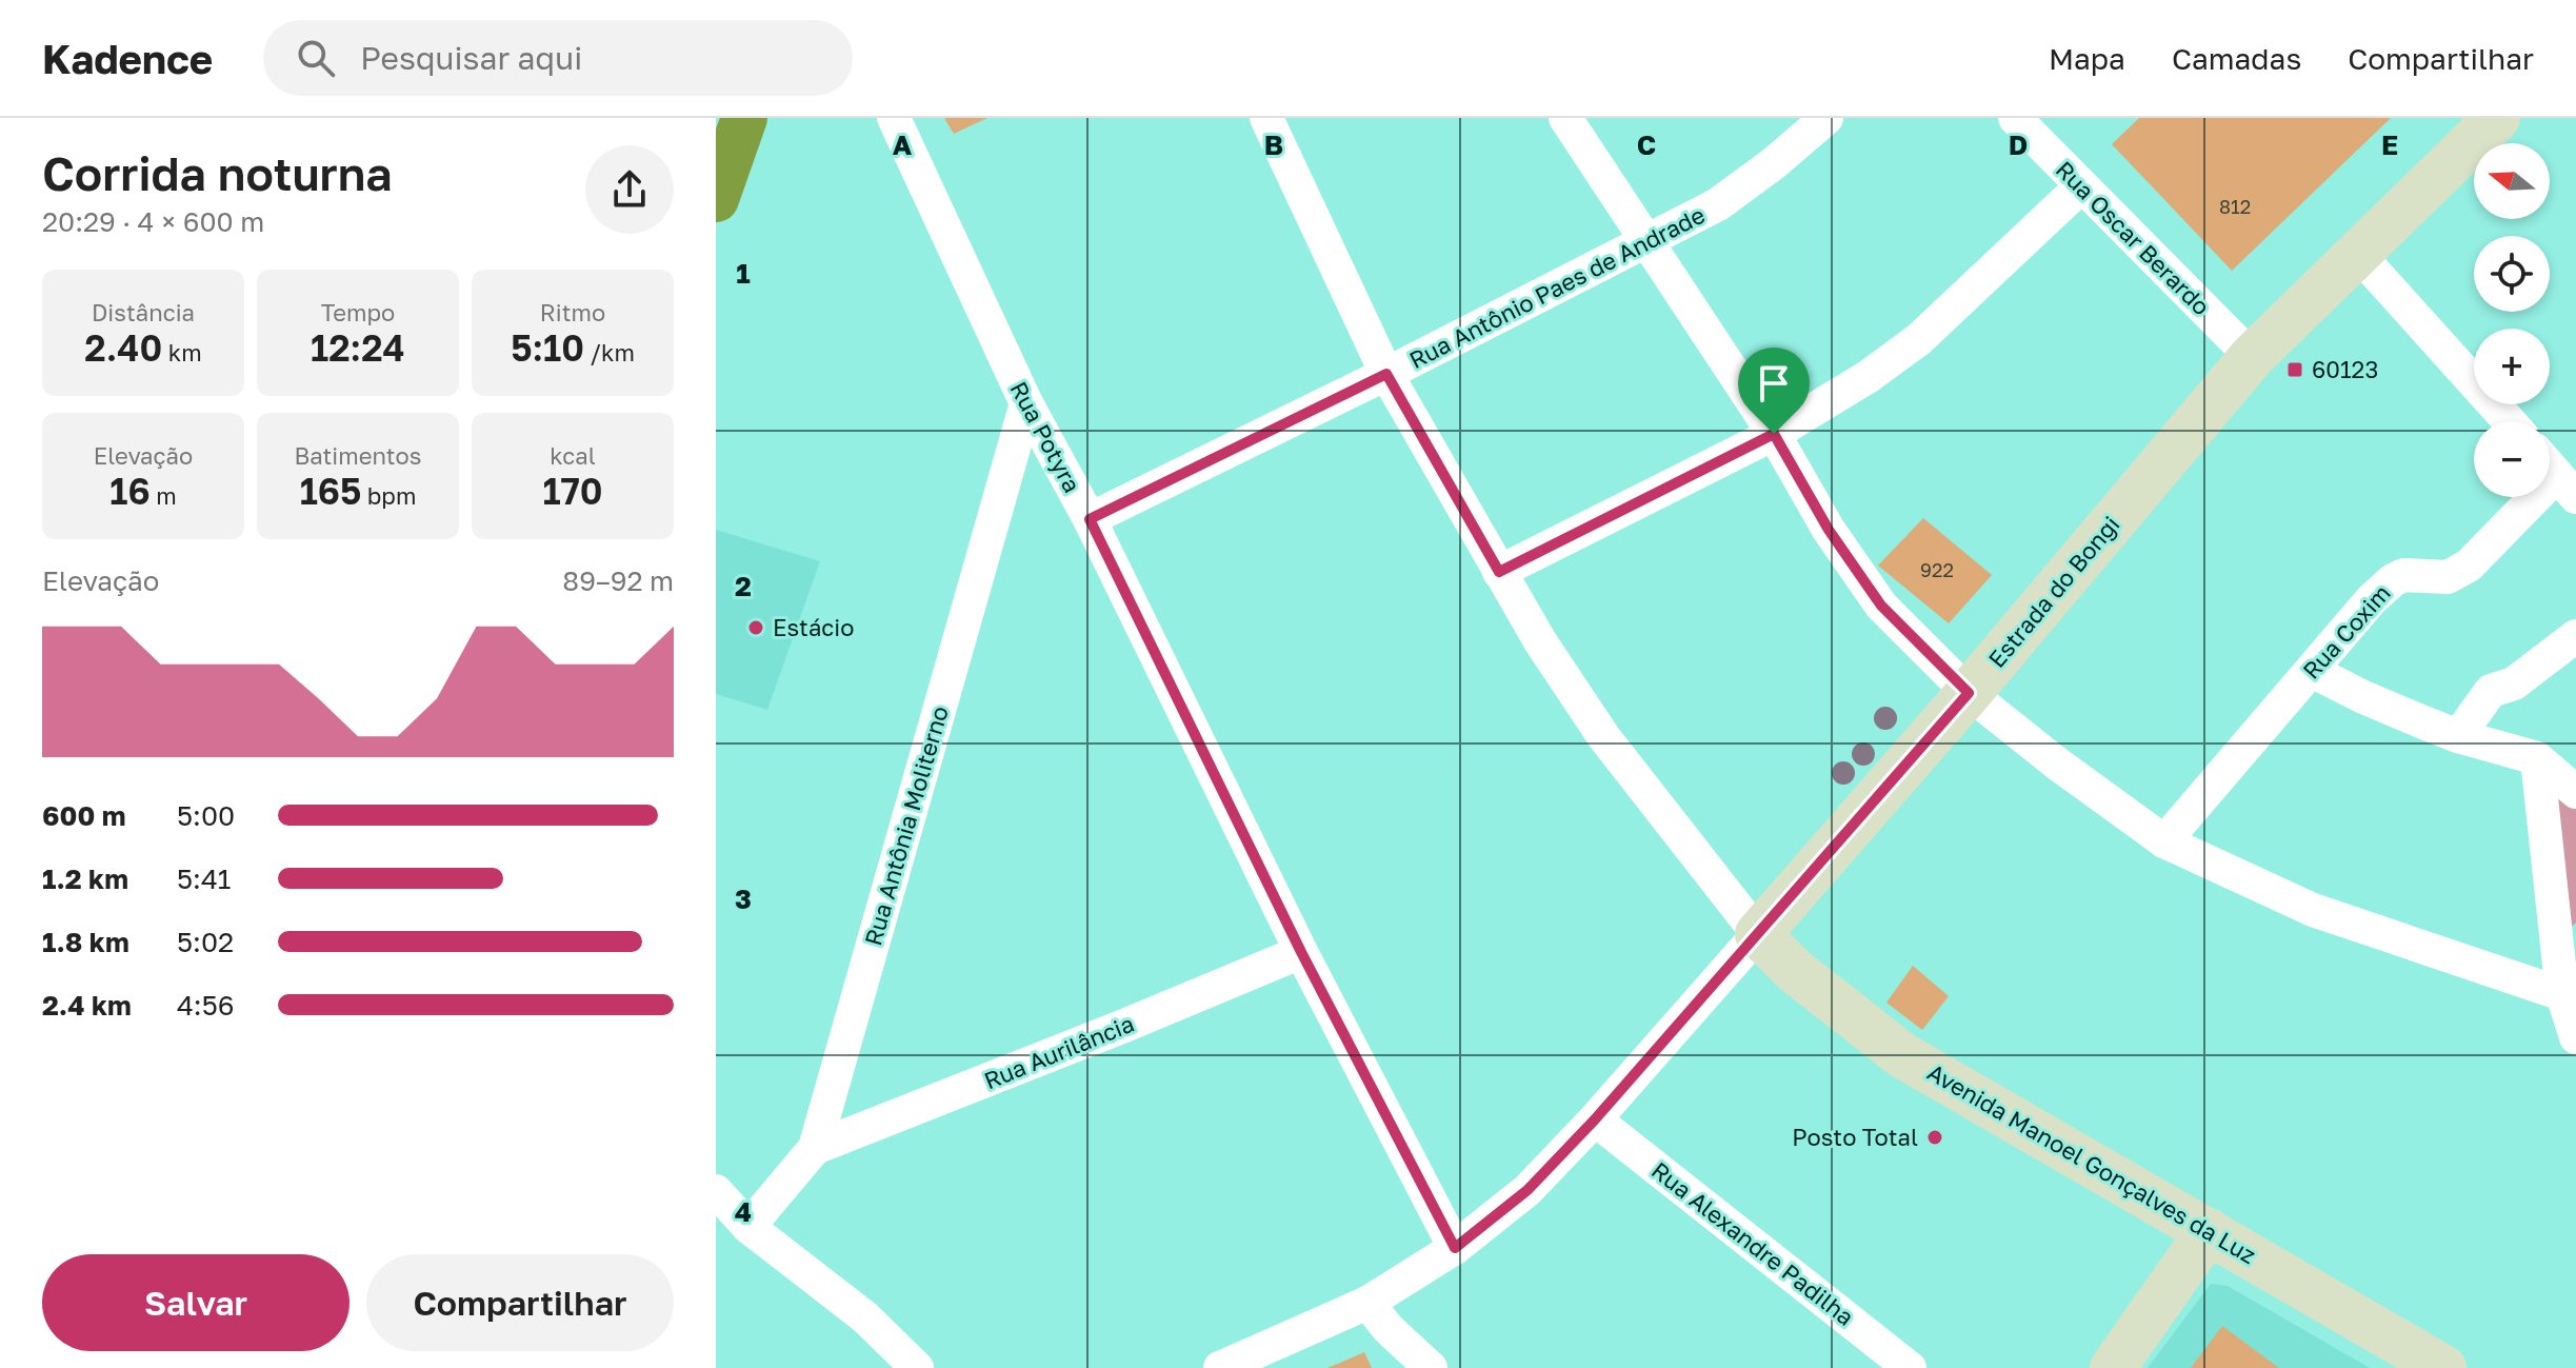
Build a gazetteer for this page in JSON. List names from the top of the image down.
{
  "streets": {
    "main road": ["Estrada do Bongi", "Avenida Manoel Gonçalves da Luz"],
    "street": [
      "Rua Oscar Berardo",
      "Rua Antônio Paes de Andrade",
      "Rua Potyra",
      "Rua Coxim",
      "Rua Antônia Moliterno",
      "Rua Aurilância",
      "Rua Alexandre Padilha"
    ]
  },
  "crossings": [
    ["Rua Oscar Berardo", "Estrada do Bongi"],
    ["Rua Antônio Paes de Andrade", "Rua Potyra"],
    ["Rua Potyra", "Estrada do Bongi"],
    ["Rua Potyra", "Rua Antônia Moliterno"],
    ["Rua Potyra", "Rua Aurilância"],
    ["Estrada do Bongi", "Avenida Manoel Gonçalves da Luz"],
    ["Estrada do Bongi", "Rua Alexandre Padilha"],
    ["Rua Antônia Moliterno", "Rua Aurilância"]
  ],
  "places": {
    "transit": ["60123"],
    "other": ["Estácio", "Posto Total"]
  },
  "house_numbers": ["812", "922"],
  "north": "left",
  "page": {
    "header": "Kadence",
    "search": "Pesquisar aqui",
    "nav": ["Mapa", "Camadas", "Compartilhar"],
    "heading": ["Corrida noturna", "20:29 · 4 × 600 m"],
    "map_buttons": ["+", "−"],
    "stats": [
      ["Distância", "2.40 km"],
      ["Tempo", "12:24"],
      ["Ritmo", "5:10 /km"],
      ["Elevação", "16 m"],
      ["Batimentos", "165 bpm"],
      ["kcal", "170"]
    ],
    "chart": ["Elevação", "89–92 m"],
    "list": [
      {
        "name": "600 m",
        "note": "5:00"
      },
      {
        "name": "1.2 km",
        "note": "5:41"
      },
      {
        "name": "1.8 km",
        "note": "5:02"
      },
      {
        "name": "2.4 km",
        "note": "4:56"
      }
    ],
    "buttons": ["Salvar", "Compartilhar"]
  },
  "grid": {
    "columns": [
      "A",
      "B",
      "C",
      "D",
      "E"
    ],
    "rows": [
      "1",
      "2",
      "3",
      "4"
    ]
  }
}
